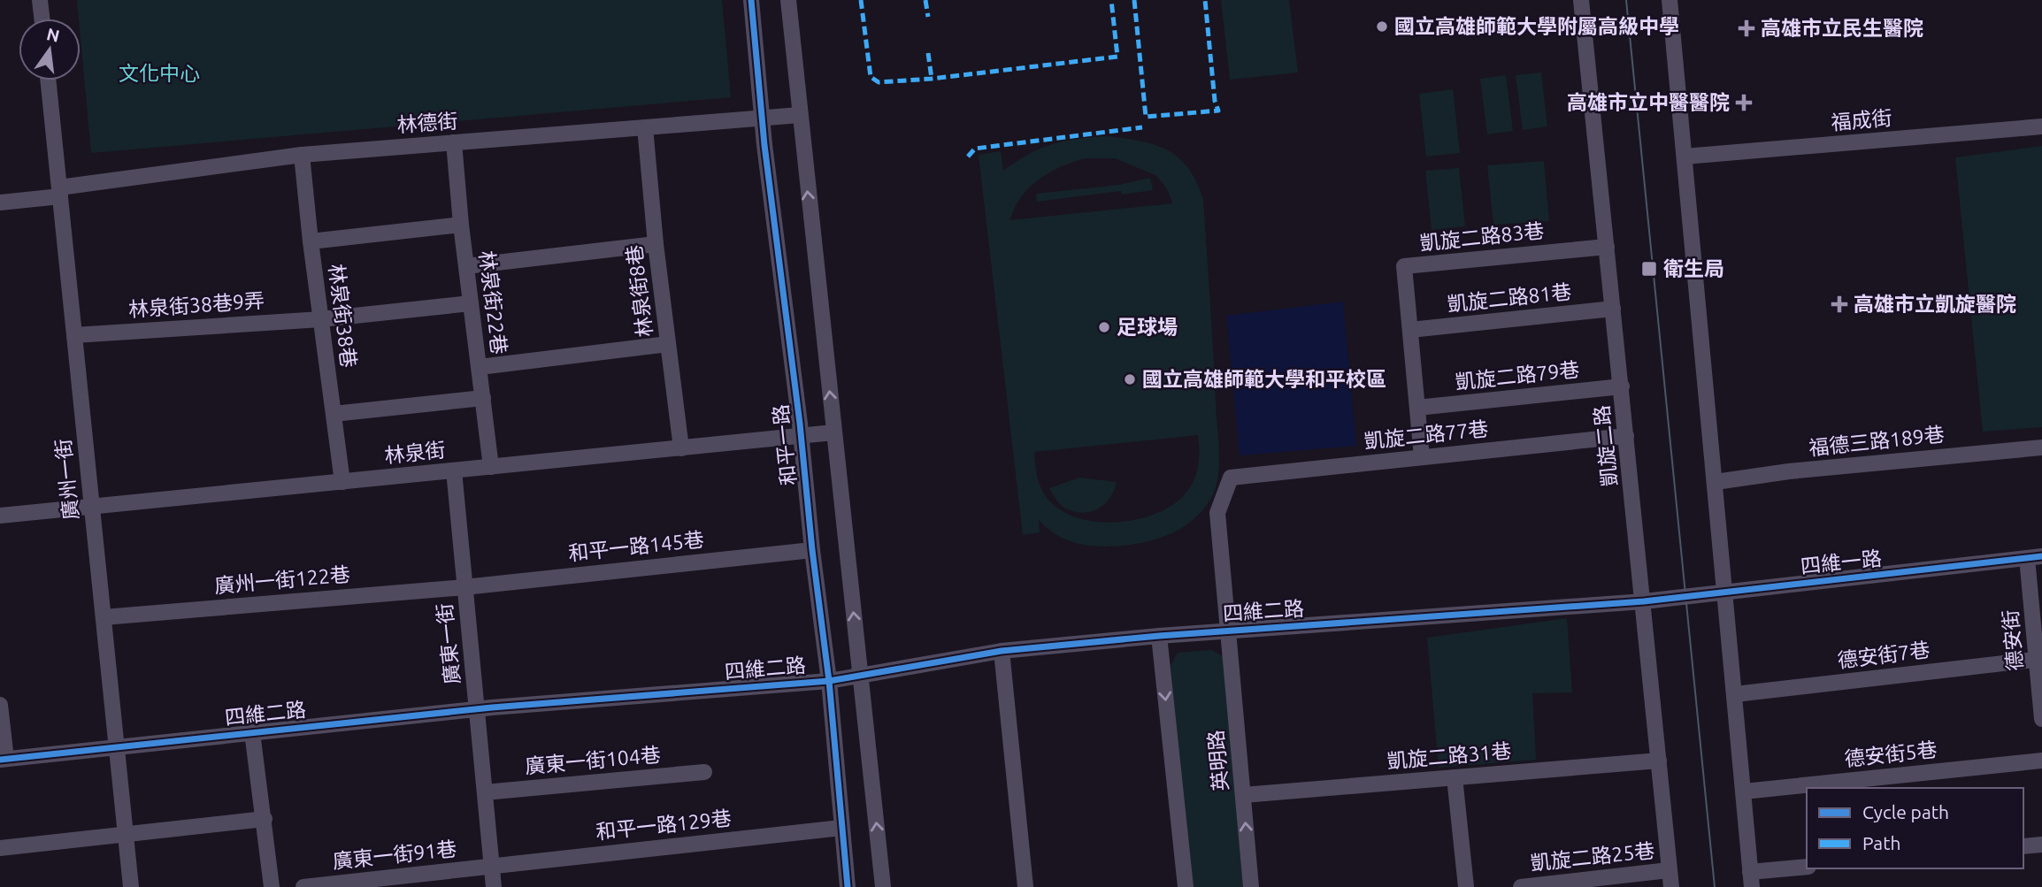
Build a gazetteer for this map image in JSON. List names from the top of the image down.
{
  "streets": {
    "street": [
      "福成街",
      "林德街",
      "凱旋二路83巷",
      "林泉街8巷",
      "凱旋二路81巷",
      "林泉街22巷",
      "林泉街38巷9弄",
      "林泉街38巷",
      "凱旋二路79巷",
      "凱旋二路77巷",
      "福德三路189巷",
      "和平一路",
      "凱旋二路",
      "林泉街",
      "廣州一街",
      "和平一路145巷",
      "四維一路",
      "廣州一街122巷",
      "四維二路",
      "德安街",
      "廣東一街",
      "德安街7巷",
      "德安街5巷",
      "凱旋二路31巷",
      "廣東一街104巷",
      "英明路",
      "和平一路129巷",
      "廣東一街91巷",
      "凱旋二路25巷"
    ]
  },
  "crossings": [
    ["林德街", "林泉街8巷"],
    ["林德街", "林泉街22巷"],
    ["林德街", "林泉街38巷"],
    ["林德街", "和平一路"],
    ["林德街", "廣州一街"],
    ["凱旋二路83巷", "凱旋二路81巷"],
    ["凱旋二路83巷", "凱旋二路79巷"],
    ["凱旋二路83巷", "凱旋二路77巷"],
    ["凱旋二路83巷", "凱旋二路"],
    ["林泉街8巷", "林泉街"],
    ["凱旋二路81巷", "凱旋二路"],
    ["林泉街22巷", "林泉街38巷9弄"],
    ["林泉街22巷", "林泉街"],
    ["林泉街38巷9弄", "林泉街38巷"],
    ["林泉街38巷9弄", "廣州一街"],
    ["林泉街38巷", "林泉街"],
    ["凱旋二路79巷", "凱旋二路"],
    ["凱旋二路77巷", "凱旋二路"],
    ["凱旋二路77巷", "英明路"],
    ["和平一路", "林泉街"],
    ["和平一路", "和平一路145巷"],
    ["和平一路", "四維二路"],
    ["和平一路", "和平一路129巷"],
    ["凱旋二路", "四維一路"],
    ["凱旋二路", "四維二路"],
    ["凱旋二路", "凱旋二路31巷"],
    ["凱旋二路", "凱旋二路25巷"],
    ["林泉街", "廣州一街"],
    ["林泉街", "廣東一街"],
    ["廣州一街", "廣州一街122巷"],
    ["廣州一街", "四維二路"],
    ["和平一路145巷", "廣州一街122巷"],
    ["和平一路145巷", "廣東一街"],
    ["四維一路", "四維二路"],
    ["四維一路", "德安街"],
    ["廣州一街122巷", "廣東一街"],
    ["四維二路", "廣東一街"],
    ["四維二路", "英明路"],
    ["德安街", "德安街7巷"],
    ["廣東一街", "廣東一街104巷"],
    ["廣東一街", "和平一路129巷"],
    ["廣東一街", "廣東一街91巷"],
    ["凱旋二路31巷", "英明路"],
    ["和平一路129巷", "廣東一街91巷"]
  ],
  "parks": ["文化中心"],
  "places": {
    "other": ["國立高雄師範大學附屬高級中學", "足球場", "國立高雄師範大學和平校區"],
    "health": ["高雄市立民生醫院", "高雄市立中醫醫院", "高雄市立凱旋醫院"],
    "transit": ["衛生局"]
  },
  "legend": ["Cycle path", "Path"],
  "north": "top"
}
